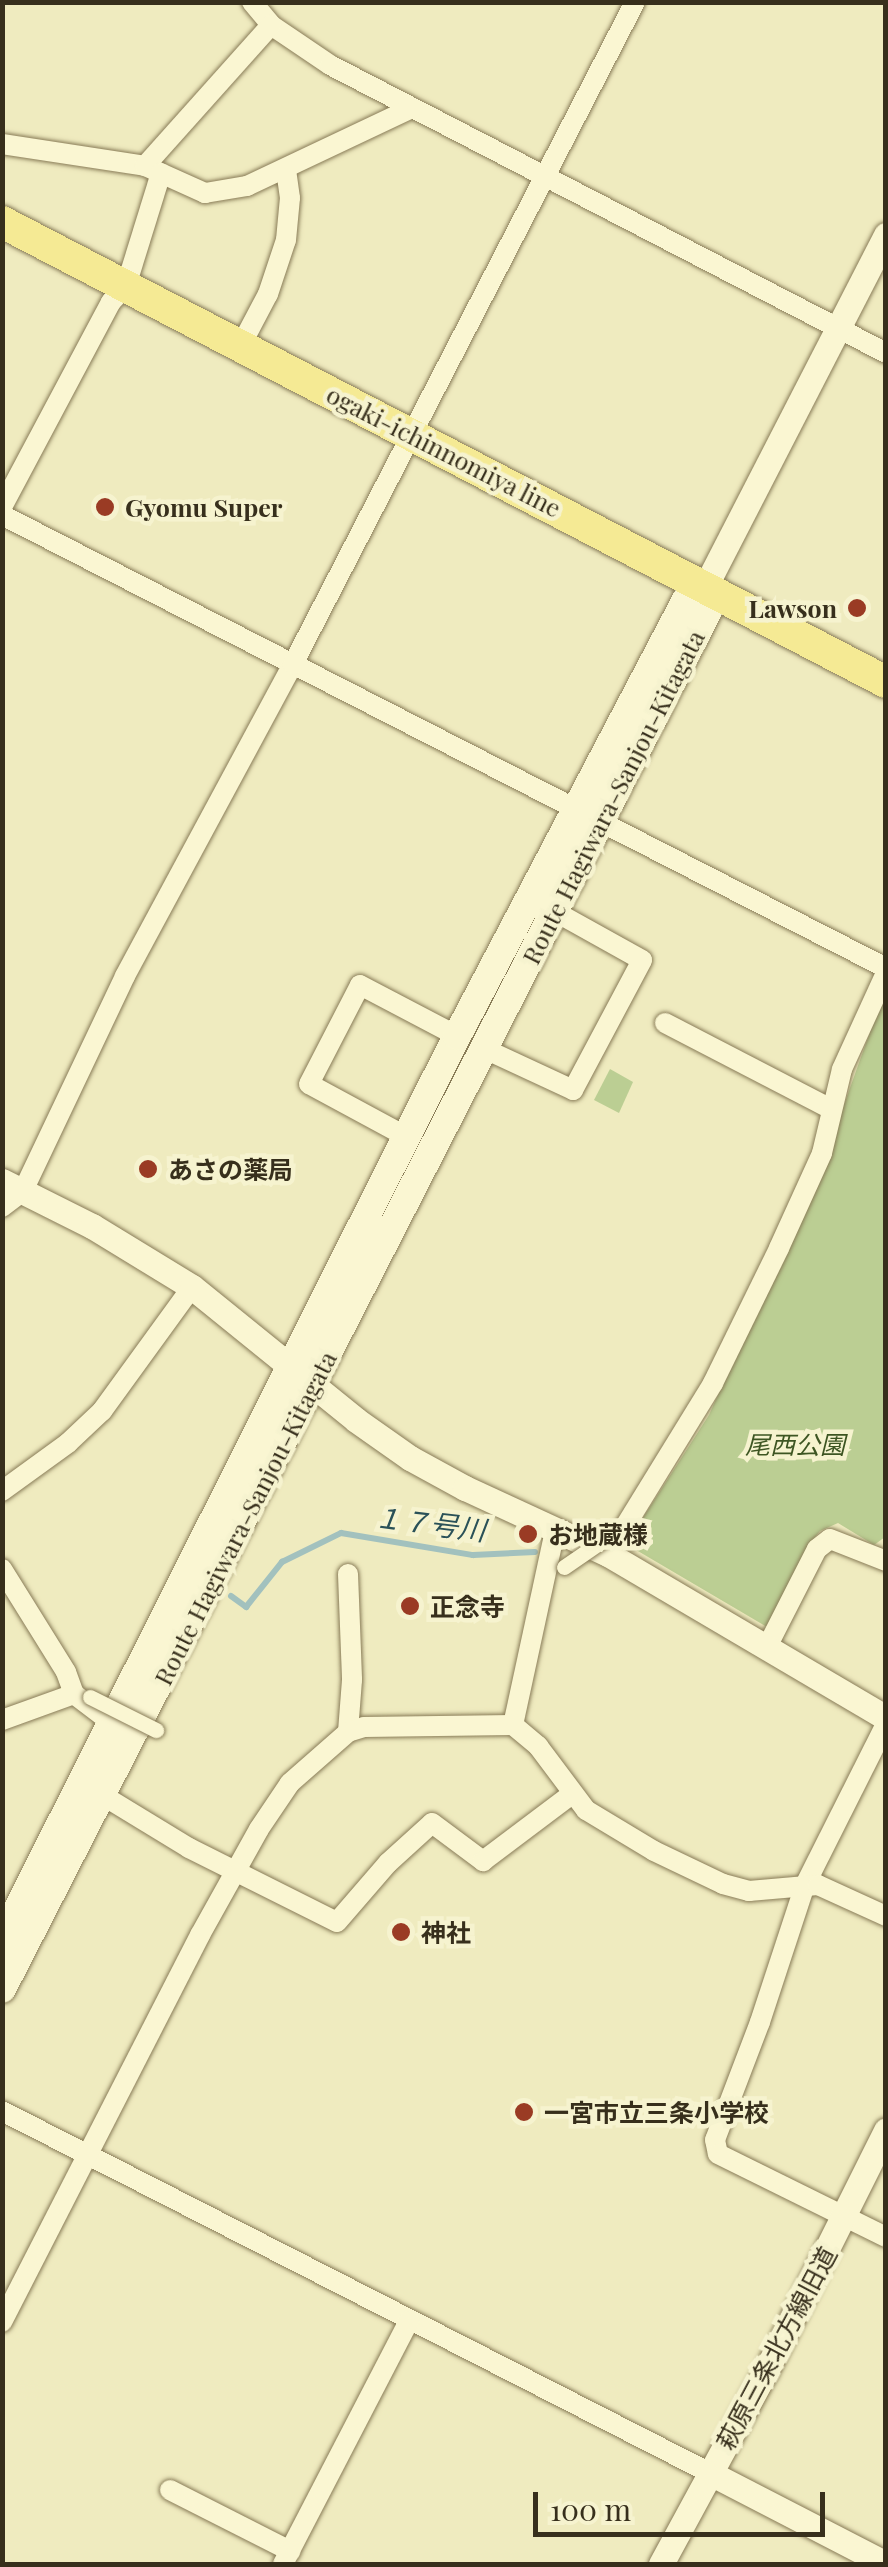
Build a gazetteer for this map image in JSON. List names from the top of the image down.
{
  "streets": {
    "main road": ["ogaki-ichinnomiya line", "Route Hagiwara-Sanjou-Kitagata"],
    "street": ["萩原三条北方線旧道"]
  },
  "crossings": [
    ["ogaki-ichinnomiya line", "Route Hagiwara-Sanjou-Kitagata"]
  ],
  "water": ["１７号川"],
  "parks": ["尾西公園"],
  "places": [
    "Gyomu Super",
    "Lawson",
    "あさの薬局",
    "お地蔵様",
    "正念寺",
    "神社",
    "一宮市立三条小学校"
  ],
  "scale_bar": "100 m"
}
